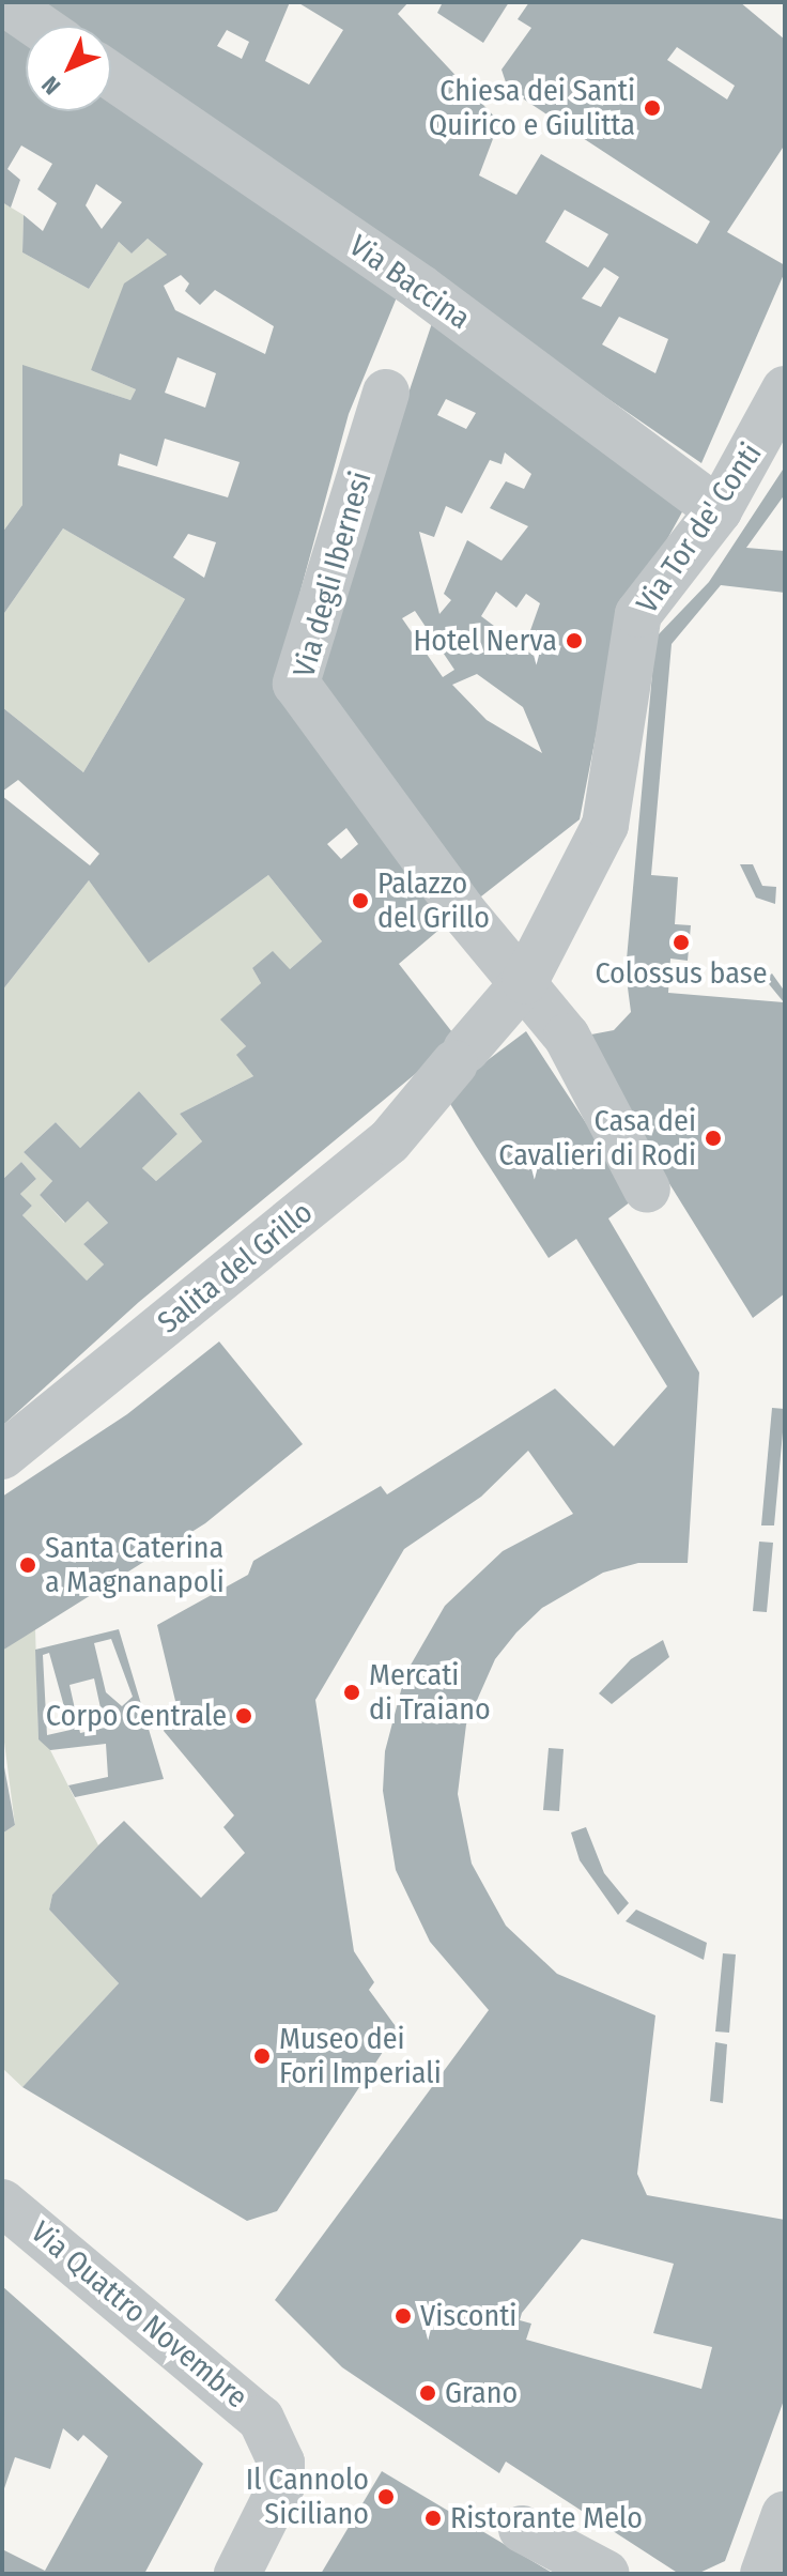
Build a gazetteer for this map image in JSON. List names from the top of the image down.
{
  "streets": {
    "street": [
      "Via Baccina",
      "Via Tor de' Conti",
      "Via degli Ibernesi",
      "Salita del Grillo",
      "Via Quattro Novembre"
    ]
  },
  "crossings": [
    ["Via Baccina", "Via Tor de' Conti"],
    ["Via Tor de' Conti", "Via degli Ibernesi"],
    ["Via Tor de' Conti", "Salita del Grillo"],
    ["Via degli Ibernesi", "Salita del Grillo"]
  ],
  "places": [
    "Chiesa dei Santi Quirico e Giulitta",
    "Hotel Nerva",
    "Palazzo del Grillo",
    "Colossus base",
    "Casa dei Cavalieri di Rodi",
    "Santa Caterina a Magnanapoli",
    "Mercati di Traiano",
    "Corpo Centrale",
    "Museo dei Fori Imperiali",
    "Visconti",
    "Grano",
    "Il Cannolo Siciliano",
    "Ristorante Melo"
  ],
  "north": "bottom left"
}
